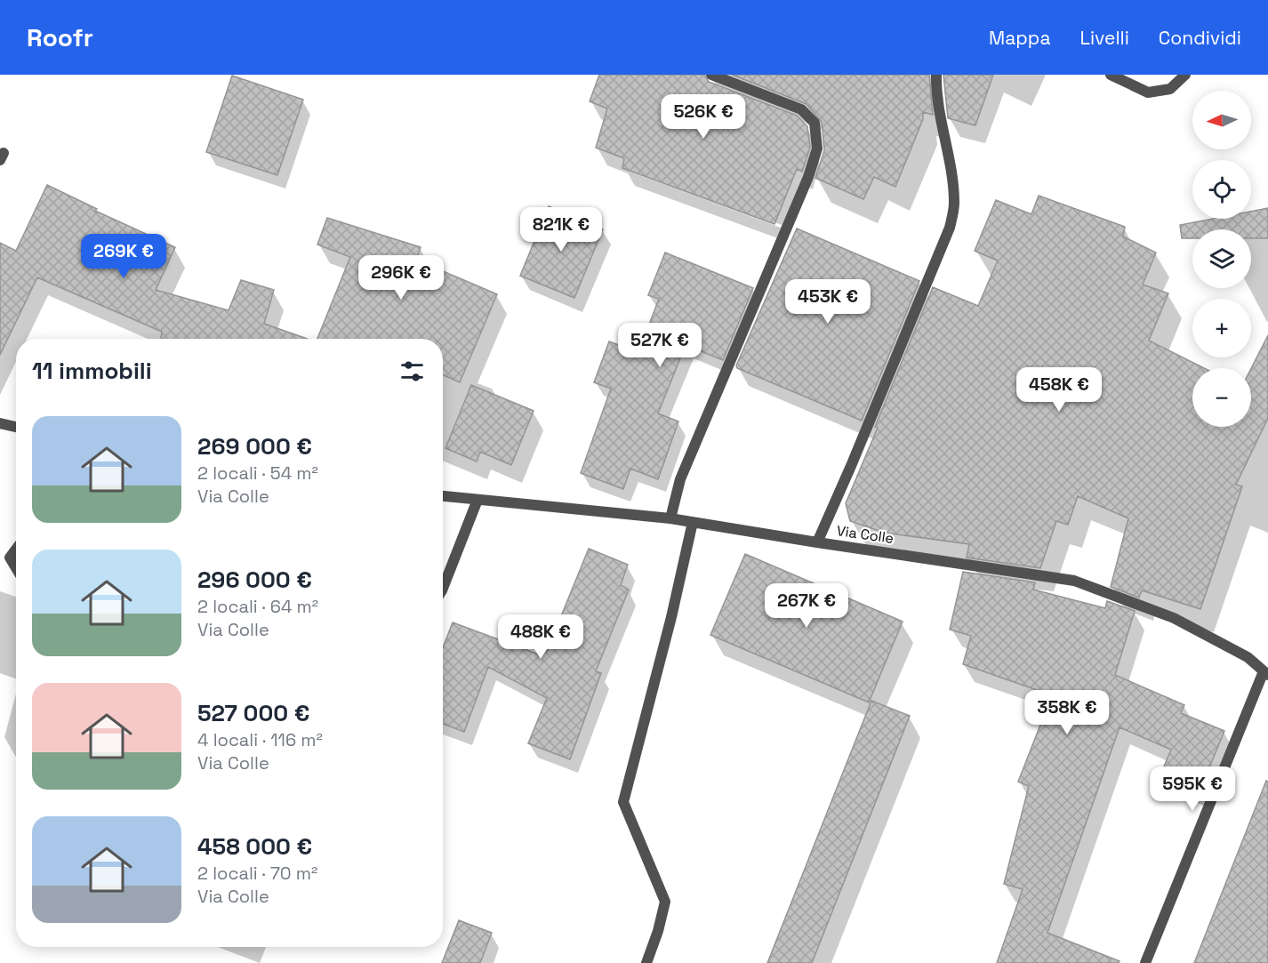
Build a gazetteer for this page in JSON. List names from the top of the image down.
{
  "streets": {
    "street": ["Via Colle"]
  },
  "north": "left",
  "page": {
    "header": "Roofr",
    "nav": ["Mappa", "Livelli", "Condividi"],
    "map_buttons": ["+", "−"],
    "price": [
      "526K €",
      "821K €",
      "269K €",
      "296K €",
      "453K €",
      "527K €",
      "458K €",
      "267K €",
      "488K €",
      "358K €",
      "595K €"
    ],
    "heading": "11 immobili",
    "list": [
      {
        "name": "269 000 €",
        "note": "2 locali · 54 m² · Via Colle"
      },
      {
        "name": "296 000 €",
        "note": "2 locali · 64 m² · Via Colle"
      },
      {
        "name": "527 000 €",
        "note": "4 locali · 116 m² · Via Colle"
      },
      {
        "name": "458 000 €",
        "note": "2 locali · 70 m² · Via Colle"
      }
    ]
  }
}
